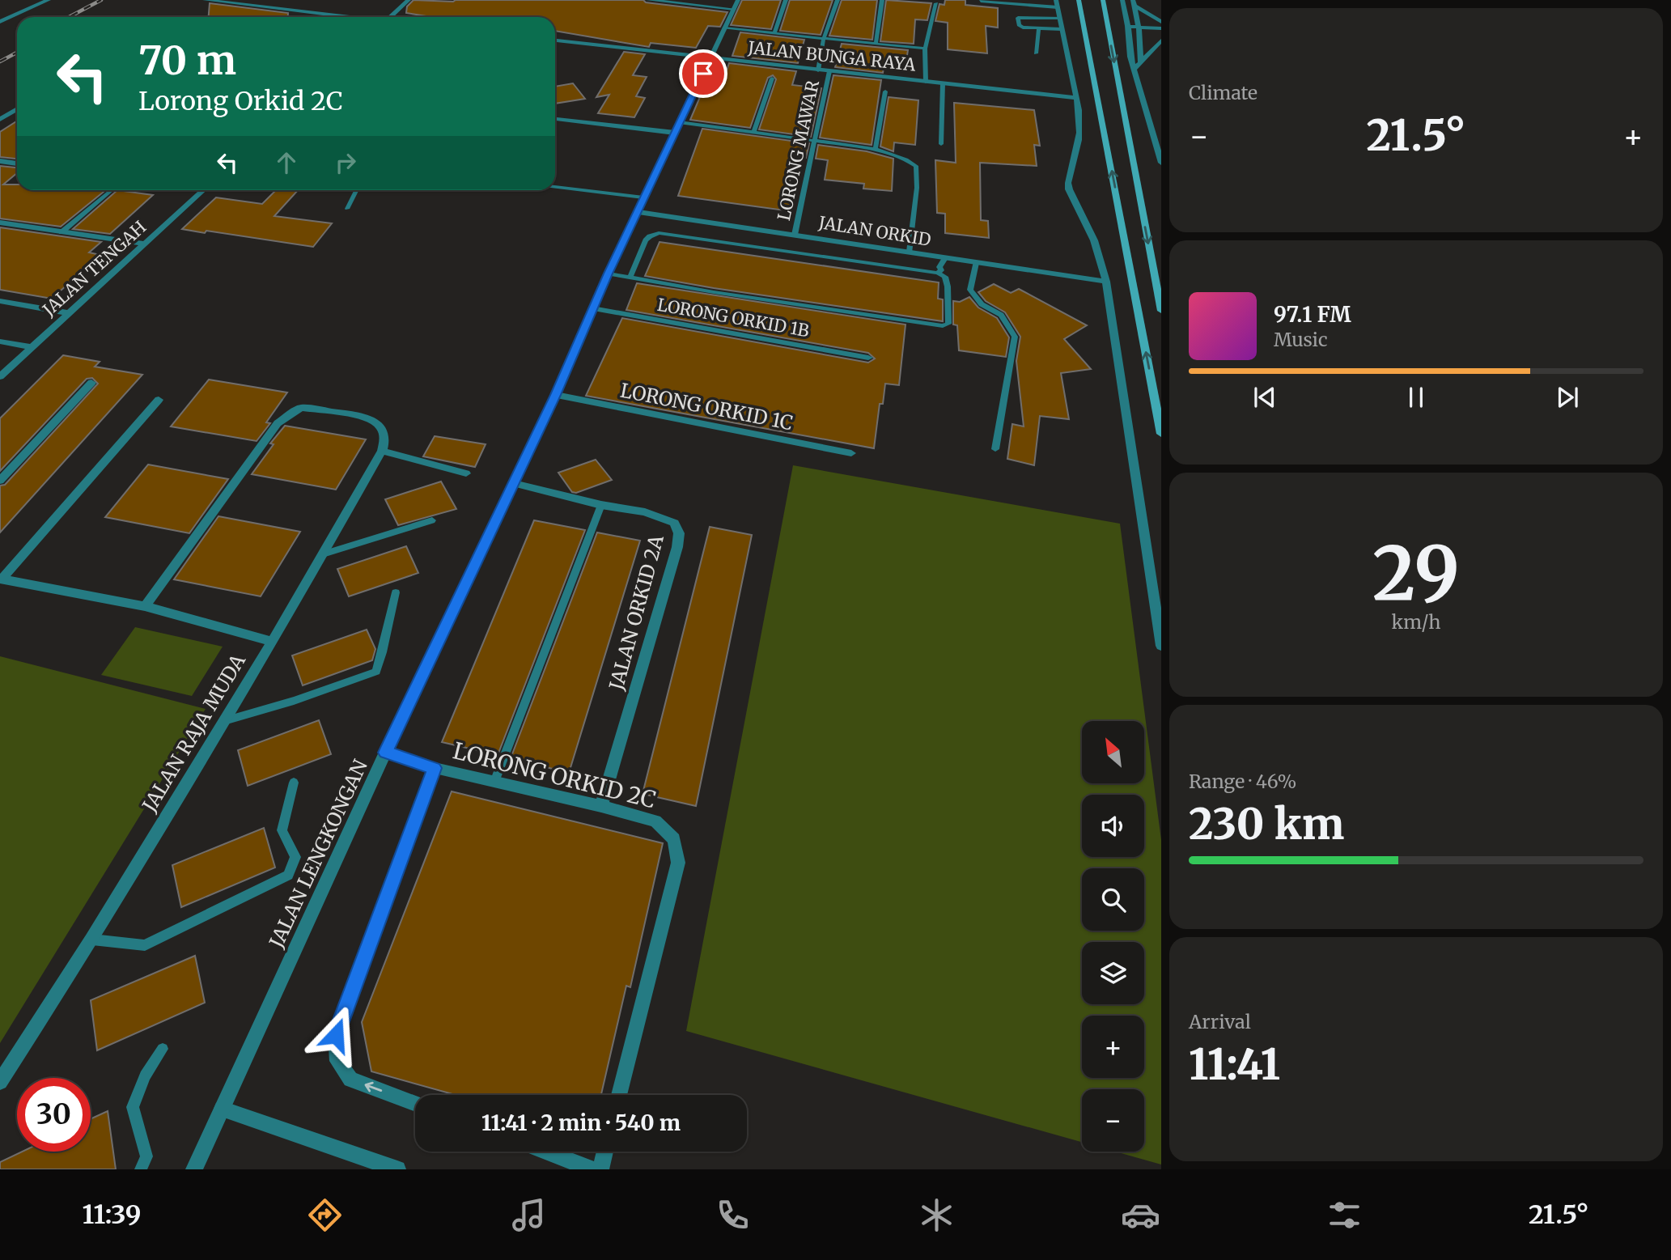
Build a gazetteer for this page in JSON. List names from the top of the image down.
{
  "streets": {
    "street": [
      "JALAN BUNGA RAYA",
      "JALAN ORKID",
      "JALAN TENGAH",
      "LORONG ORKID 1B",
      "LORONG ORKID 1C",
      "JALAN ORKID 2A",
      "JALAN RAJA MUDA",
      "LORONG ORKID 2C",
      "JALAN LENGKONGAN"
    ],
    "lane": ["LORONG MAWAR"]
  },
  "crossings": [
    ["JALAN BUNGA RAYA", "LORONG MAWAR"],
    ["JALAN BUNGA RAYA", "JALAN LENGKONGAN"],
    ["LORONG MAWAR", "JALAN ORKID"],
    ["JALAN ORKID", "JALAN LENGKONGAN"],
    ["LORONG ORKID 1B", "JALAN LENGKONGAN"],
    ["LORONG ORKID 1C", "JALAN LENGKONGAN"],
    ["JALAN ORKID 2A", "LORONG ORKID 2C"],
    ["JALAN ORKID 2A", "JALAN LENGKONGAN"],
    ["LORONG ORKID 2C", "JALAN LENGKONGAN"]
  ],
  "north": "top left",
  "page": {
    "tile": [
      "Climate",
      ["29", "km/h"],
      ["Range · 46%", "230 km"],
      ["Arrival", "11:41"]
    ],
    "turn": ["70 m", "Lorong Orkid 2C"],
    "heat": ["−", "21.5°", "+"],
    "song": ["97.1 FM", "Music"],
    "map_buttons": ["+", "−"],
    "limit": "30",
    "trip": "11:41 · 2 min · 540 m",
    "tabs": ["11:39", "21.5°"]
  }
}
